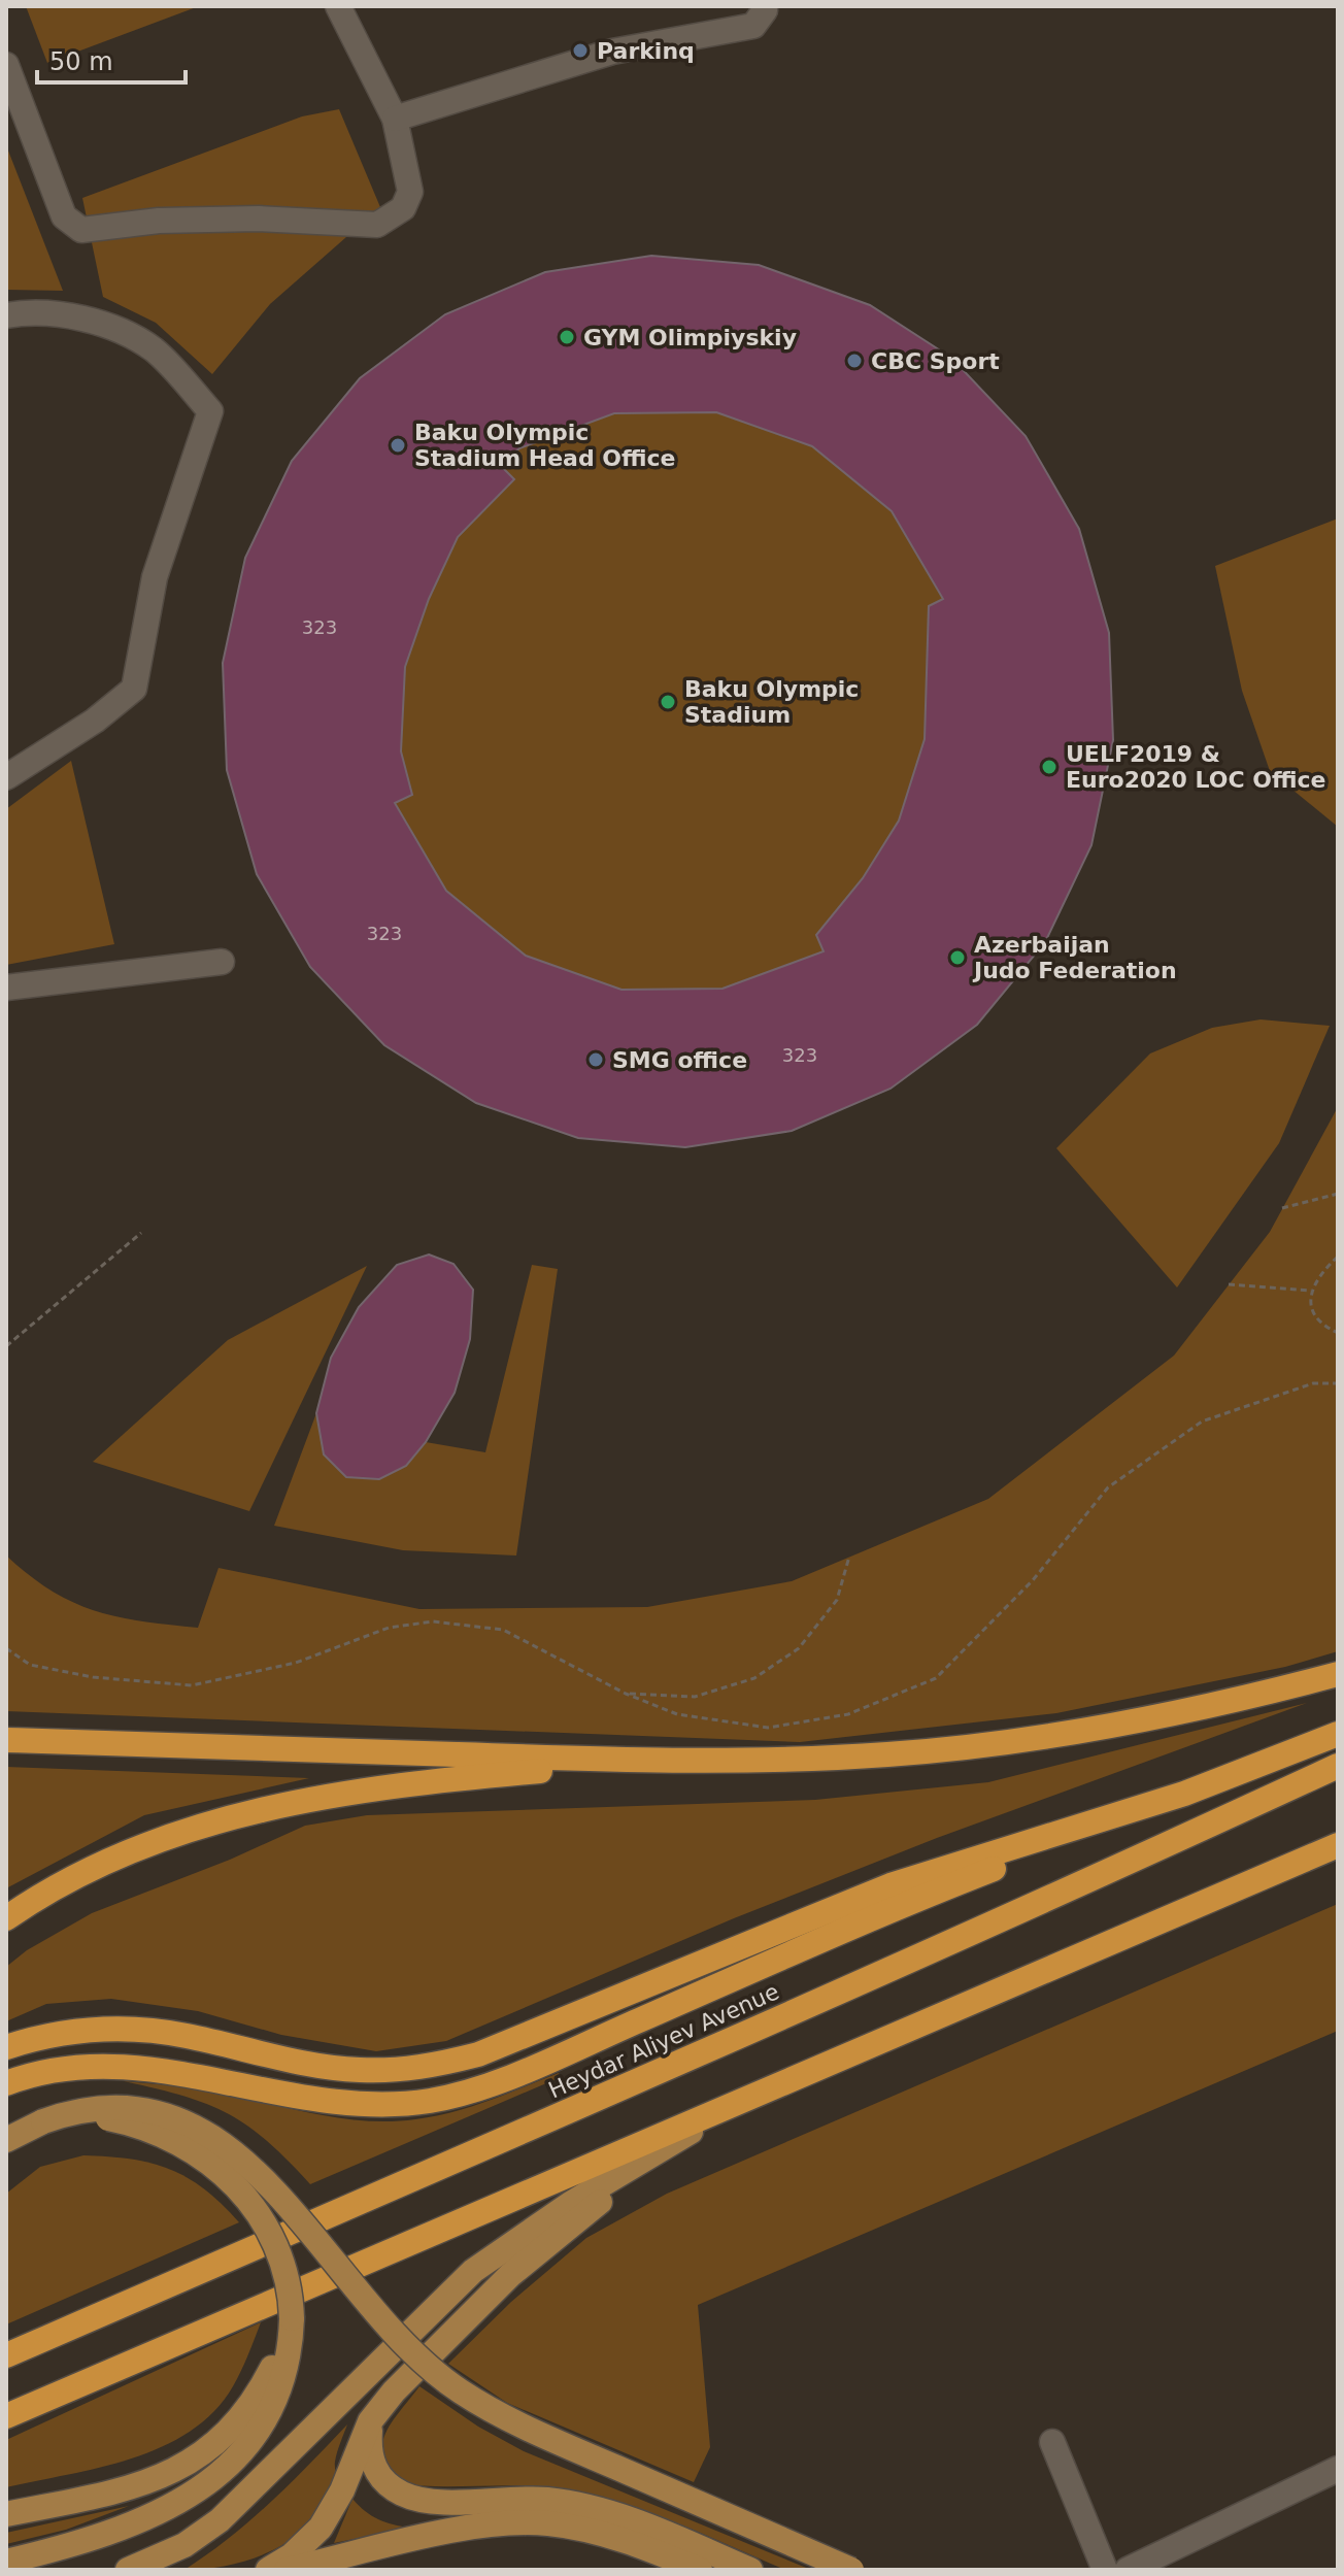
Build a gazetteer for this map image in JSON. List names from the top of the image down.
{
  "streets": {
    "highway": ["Heydar Aliyev Avenue"]
  },
  "places": [
    "Parkinq",
    "GYM Olimpiyskiy",
    "CBC Sport",
    "Baku Olympic Stadium Head Office",
    "Baku Olympic Stadium",
    "UELF2019 & Euro2020 LOC Office",
    "Azerbaijan Judo Federation",
    "SMG office"
  ],
  "house_numbers": ["323", "323", "323"],
  "scale_bar": "50 m"
}
